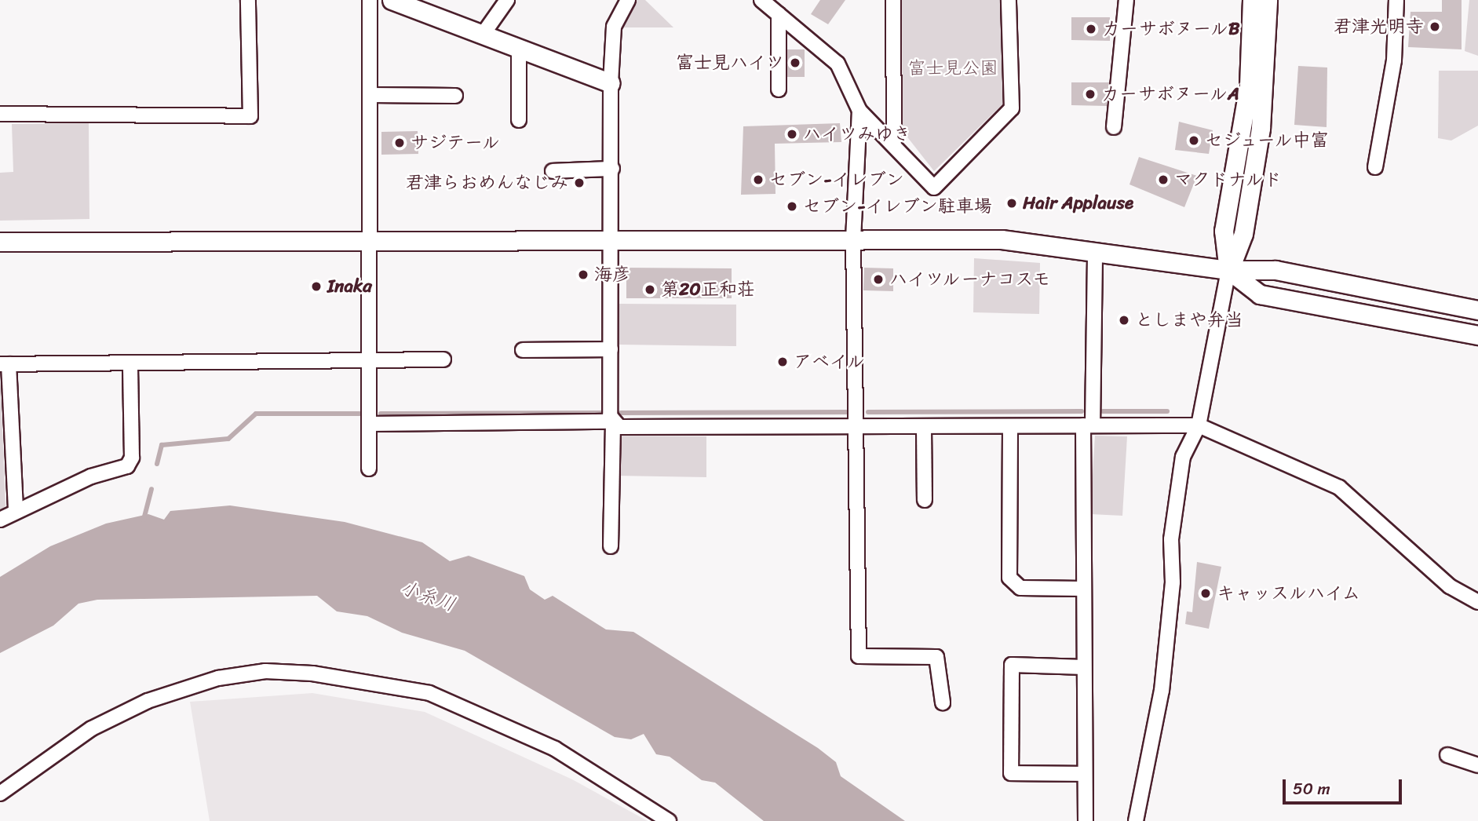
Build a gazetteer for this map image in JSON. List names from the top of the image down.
{
  "water": ["小糸川"],
  "parks": ["富士見公園"],
  "places": [
    "君津光明寺",
    "カーサボヌールB",
    "富士見ハイツ",
    "カーサボヌールA",
    "ハイツみゆき",
    "セジュール中富",
    "サジテール",
    "セブン-イレブン",
    "マクドナルド",
    "君津らおめんなじみ",
    "Hair Applause",
    "セブン-イレブン駐車場",
    "海彦",
    "ハイツルーナコスモ",
    "Inaka",
    "第20正和荘",
    "としまや弁当",
    "アベイル",
    "キャッスルハイム"
  ],
  "scale_bar": "50 m"
}
